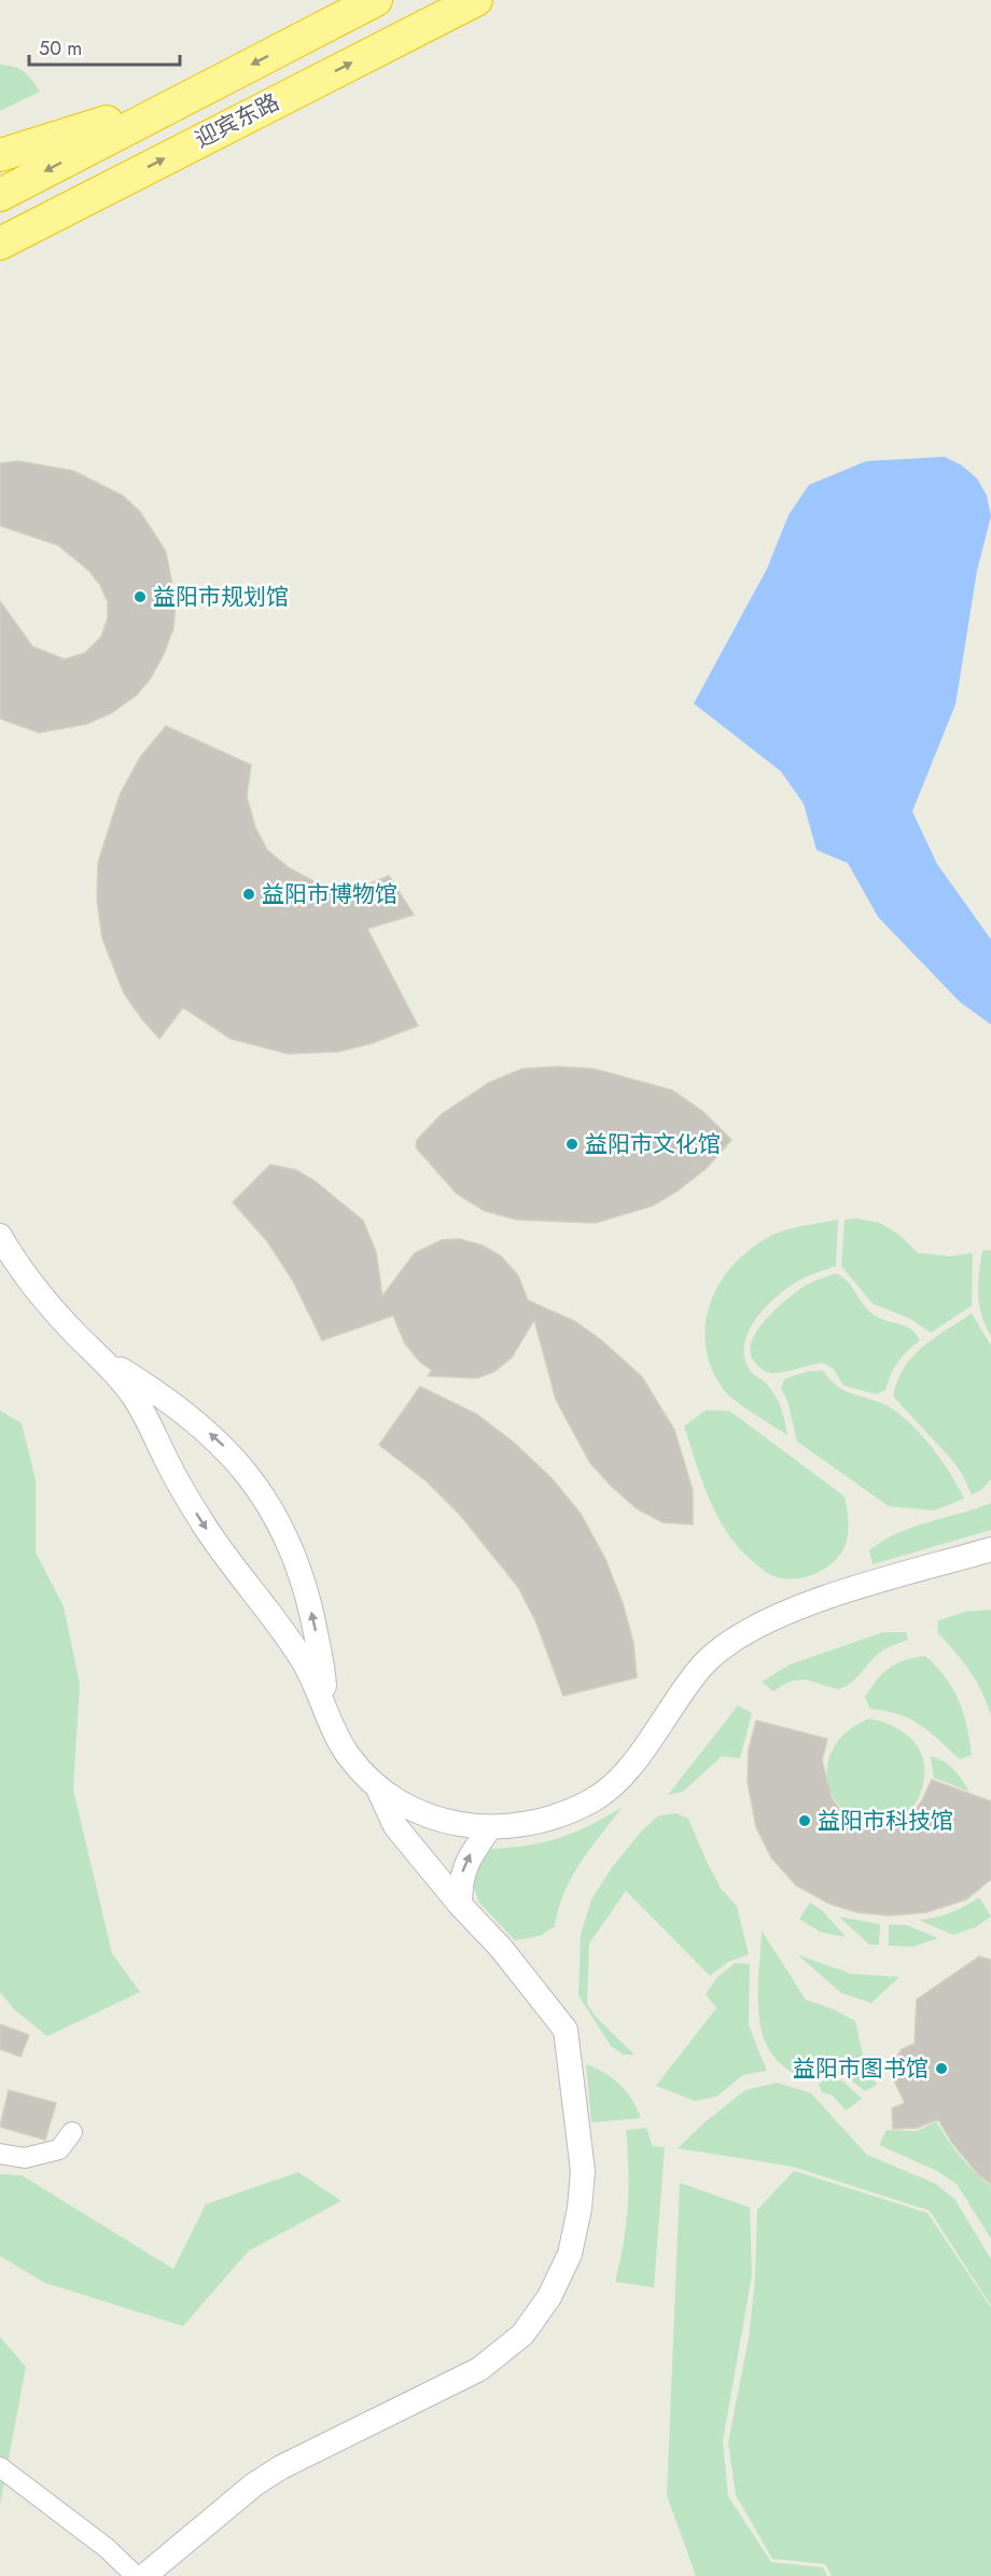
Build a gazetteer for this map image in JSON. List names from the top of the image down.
{
  "streets": {
    "highway": ["迎宾东路"]
  },
  "places": [
    "益阳市规划馆",
    "益阳市博物馆",
    "益阳市文化馆",
    "益阳市科技馆",
    "益阳市图书馆"
  ],
  "scale_bar": "50 m"
}
